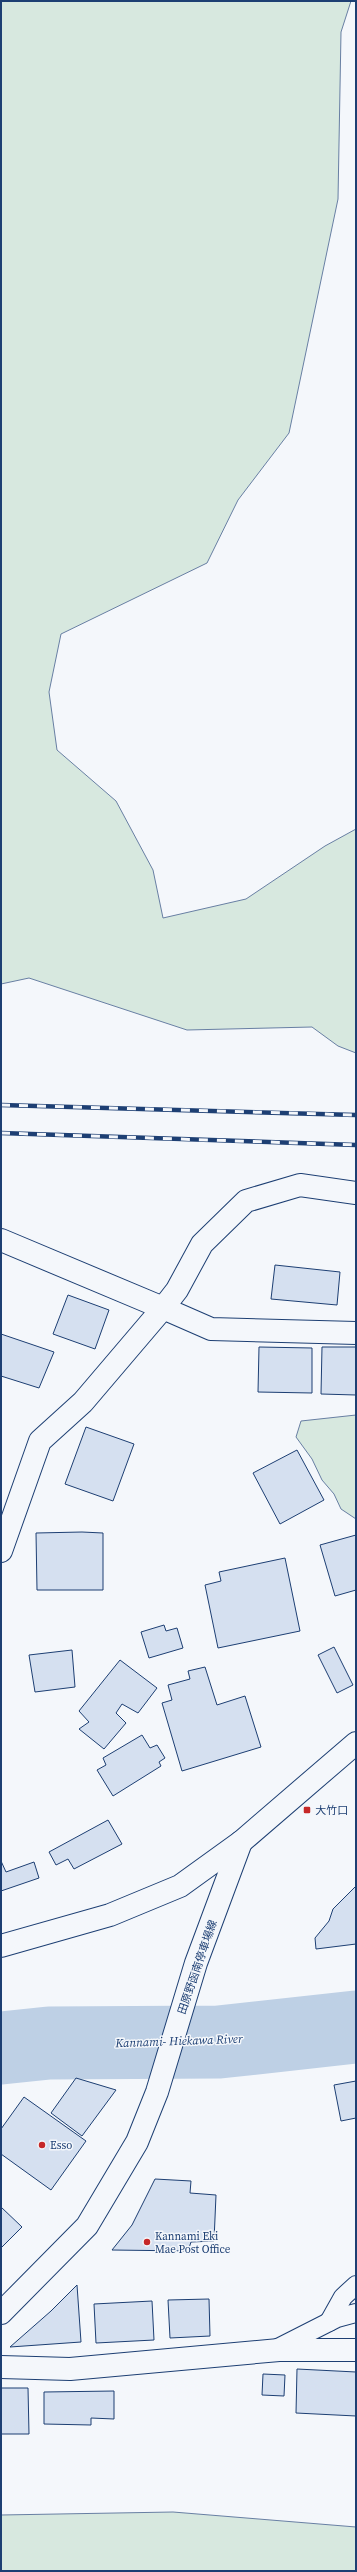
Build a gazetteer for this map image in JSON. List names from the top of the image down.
{
  "streets": {
    "street": ["田原野函南停車場線"]
  },
  "water": ["Kannami- Hiekawa River"],
  "places": {
    "transit": ["大竹口"],
    "other": ["Esso", "Kannami Eki Mae Post Office"]
  }
}
